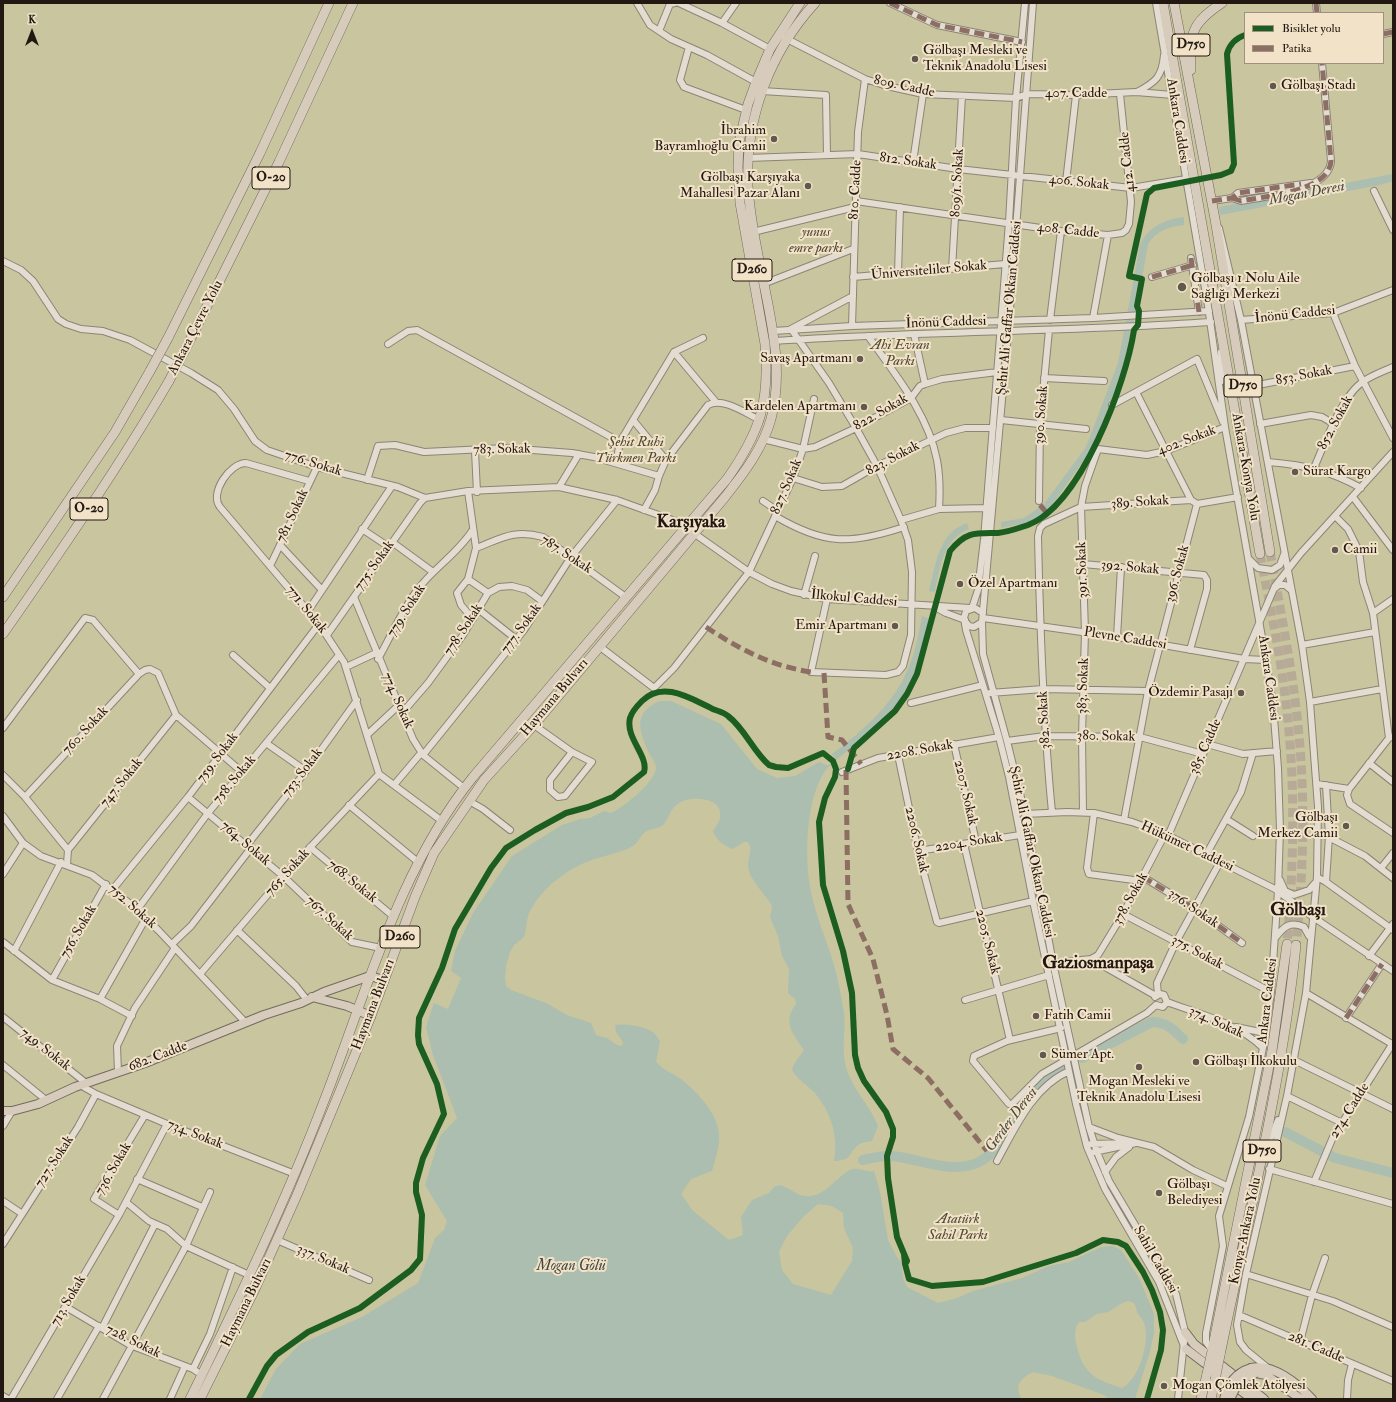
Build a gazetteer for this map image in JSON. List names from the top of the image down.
{
  "streets": {
    "highway": [
      "D750",
      "O-20",
      "D260",
      "Ankara Çevre Yolu",
      "Ankara-Konya Yolu",
      "Haymana Bulvarı",
      "Konya-Ankara Yolu"
    ],
    "main road": ["682. Cadde"],
    "street": [
      "809. Cadde",
      "407. Cadde",
      "Ankara Caddesi",
      "812. Sokak",
      "412. Cadde",
      "809/1. Sokak",
      "406. Sokak",
      "810. Cadde",
      "408. Cadde",
      "Üniversiteliler Sokak",
      "Şehit Ali Gaffar Okkan Caddesi",
      "İnönü Caddesi",
      "853. Sokak",
      "822. Sokak",
      "390. Sokak",
      "852. Sokak",
      "402. Sokak",
      "783. Sokak",
      "823. Sokak",
      "776. Sokak",
      "827. Sokak",
      "389. Sokak",
      "781. Sokak",
      "787. Sokak",
      "775. Sokak",
      "392. Sokak",
      "391. Sokak",
      "396. Sokak",
      "İlkokul Caddesi",
      "771. Sokak",
      "779. Sokak",
      "777. Sokak",
      "778. Sokak",
      "Plevne Caddesi",
      "383. Sokak",
      "774. Sokak",
      "382. Sokak",
      "760. Sokak",
      "380. Sokak",
      "385. Cadde",
      "2208. Sokak",
      "759. Sokak",
      "753. Sokak",
      "758. Sokak",
      "747. Sokak",
      "2207. Sokak",
      "2206. Sokak",
      "2204. Sokak",
      "764. Sokak",
      "Hükümet Caddesi",
      "765. Sokak",
      "768. Sokak",
      "378. Sokak",
      "752. Sokak",
      "376. Sokak",
      "767. Sokak",
      "756. Sokak",
      "2205. Sokak",
      "375. Sokak",
      "374. Sokak",
      "749. Sokak",
      "274. Cadde",
      "734. Sokak",
      "727. Sokak",
      "736. Sokak",
      "337. Sokak",
      "Sahil Caddesi",
      "713. Sokak",
      "728. Sokak",
      "281. Cadde"
    ]
  },
  "crossings": [
    ["D750", "Ankara Caddesi"],
    ["D750", "Konya-Ankara Yolu"],
    ["809. Cadde", "407. Cadde"],
    ["809. Cadde", "809/1. Sokak"],
    ["809. Cadde", "810. Cadde"],
    ["809. Cadde", "Şehit Ali Gaffar Okkan Caddesi"],
    ["809. Cadde", "Haymana Bulvarı"],
    ["407. Cadde", "412. Cadde"],
    ["407. Cadde", "Şehit Ali Gaffar Okkan Caddesi"],
    ["Ankara Caddesi", "406. Sokak"],
    ["Ankara Caddesi", "İnönü Caddesi"],
    ["Ankara Caddesi", "402. Sokak"],
    ["Ankara Caddesi", "Ankara-Konya Yolu"],
    ["Ankara Caddesi", "Plevne Caddesi"],
    ["Ankara Caddesi", "385. Cadde"],
    ["Ankara Caddesi", "Hükümet Caddesi"],
    ["Ankara Caddesi", "375. Sokak"],
    ["Ankara Caddesi", "374. Sokak"],
    ["Ankara Caddesi", "Konya-Ankara Yolu"],
    ["812. Sokak", "809/1. Sokak"],
    ["812. Sokak", "406. Sokak"],
    ["812. Sokak", "810. Cadde"],
    ["812. Sokak", "Şehit Ali Gaffar Okkan Caddesi"],
    ["812. Sokak", "Haymana Bulvarı"],
    ["412. Cadde", "406. Sokak"],
    ["412. Cadde", "408. Cadde"],
    ["809/1. Sokak", "408. Cadde"],
    ["809/1. Sokak", "Üniversiteliler Sokak"],
    ["406. Sokak", "Şehit Ali Gaffar Okkan Caddesi"],
    ["810. Cadde", "408. Cadde"],
    ["810. Cadde", "Üniversiteliler Sokak"],
    ["810. Cadde", "İnönü Caddesi"],
    ["408. Cadde", "Şehit Ali Gaffar Okkan Caddesi"],
    ["Üniversiteliler Sokak", "Şehit Ali Gaffar Okkan Caddesi"],
    ["Şehit Ali Gaffar Okkan Caddesi", "İnönü Caddesi"],
    ["Şehit Ali Gaffar Okkan Caddesi", "822. Sokak"],
    ["Şehit Ali Gaffar Okkan Caddesi", "823. Sokak"],
    ["Şehit Ali Gaffar Okkan Caddesi", "İlkokul Caddesi"],
    ["Şehit Ali Gaffar Okkan Caddesi", "Plevne Caddesi"],
    ["Şehit Ali Gaffar Okkan Caddesi", "380. Sokak"],
    ["Şehit Ali Gaffar Okkan Caddesi", "2208. Sokak"],
    ["Şehit Ali Gaffar Okkan Caddesi", "2204. Sokak"],
    ["Şehit Ali Gaffar Okkan Caddesi", "Hükümet Caddesi"],
    ["Şehit Ali Gaffar Okkan Caddesi", "Sahil Caddesi"],
    ["İnönü Caddesi", "Haymana Bulvarı"],
    ["822. Sokak", "827. Sokak"],
    ["402. Sokak", "391. Sokak"],
    ["783. Sokak", "776. Sokak"],
    ["823. Sokak", "827. Sokak"],
    ["776. Sokak", "781. Sokak"],
    ["776. Sokak", "775. Sokak"],
    ["776. Sokak", "İlkokul Caddesi"],
    ["776. Sokak", "777. Sokak"],
    ["776. Sokak", "Haymana Bulvarı"],
    ["827. Sokak", "İlkokul Caddesi"],
    ["827. Sokak", "Haymana Bulvarı"],
    ["389. Sokak", "391. Sokak"],
    ["389. Sokak", "Plevne Caddesi"],
    ["389. Sokak", "382. Sokak"],
    ["781. Sokak", "771. Sokak"],
    ["787. Sokak", "777. Sokak"],
    ["787. Sokak", "Haymana Bulvarı"],
    ["775. Sokak", "771. Sokak"],
    ["775. Sokak", "774. Sokak"],
    ["392. Sokak", "391. Sokak"],
    ["392. Sokak", "396. Sokak"],
    ["392. Sokak", "Plevne Caddesi"],
    ["391. Sokak", "Plevne Caddesi"],
    ["391. Sokak", "383. Sokak"],
    ["396. Sokak", "Plevne Caddesi"],
    ["396. Sokak", "380. Sokak"],
    ["396. Sokak", "Hükümet Caddesi"],
    ["İlkokul Caddesi", "Plevne Caddesi"],
    ["İlkokul Caddesi", "Haymana Bulvarı"],
    ["771. Sokak", "759. Sokak"],
    ["771. Sokak", "753. Sokak"],
    ["771. Sokak", "758. Sokak"],
    ["771. Sokak", "765. Sokak"],
    ["779. Sokak", "774. Sokak"],
    ["777. Sokak", "778. Sokak"],
    ["777. Sokak", "774. Sokak"],
    ["778. Sokak", "774. Sokak"],
    ["Plevne Caddesi", "383. Sokak"],
    ["Plevne Caddesi", "382. Sokak"],
    ["Plevne Caddesi", "385. Cadde"],
    ["383. Sokak", "380. Sokak"],
    ["383. Sokak", "Hükümet Caddesi"],
    ["Haymana Bulvarı", "774. Sokak"],
    ["Haymana Bulvarı", "768. Sokak"],
    ["Haymana Bulvarı", "767. Sokak"],
    ["Haymana Bulvarı", "682. Cadde"],
    ["Haymana Bulvarı", "734. Sokak"],
    ["Haymana Bulvarı", "337. Sokak"],
    ["Haymana Bulvarı", "728. Sokak"],
    ["382. Sokak", "380. Sokak"],
    ["382. Sokak", "Hükümet Caddesi"],
    ["760. Sokak", "747. Sokak"],
    ["380. Sokak", "385. Cadde"],
    ["385. Cadde", "Hükümet Caddesi"],
    ["385. Cadde", "378. Sokak"],
    ["2208. Sokak", "2207. Sokak"],
    ["2208. Sokak", "2206. Sokak"],
    ["759. Sokak", "764. Sokak"],
    ["759. Sokak", "752. Sokak"],
    ["753. Sokak", "764. Sokak"],
    ["753. Sokak", "752. Sokak"],
    ["753. Sokak", "682. Cadde"],
    ["758. Sokak", "764. Sokak"],
    ["758. Sokak", "752. Sokak"],
    ["2207. Sokak", "2204. Sokak"],
    ["2206. Sokak", "2204. Sokak"],
    ["2206. Sokak", "2205. Sokak"],
    ["2204. Sokak", "2205. Sokak"],
    ["764. Sokak", "765. Sokak"],
    ["764. Sokak", "767. Sokak"],
    ["Hükümet Caddesi", "378. Sokak"],
    ["765. Sokak", "768. Sokak"],
    ["765. Sokak", "752. Sokak"],
    ["765. Sokak", "767. Sokak"],
    ["378. Sokak", "376. Sokak"],
    ["378. Sokak", "375. Sokak"],
    ["752. Sokak", "756. Sokak"],
    ["752. Sokak", "682. Cadde"],
    ["749. Sokak", "682. Cadde"],
    ["734. Sokak", "727. Sokak"],
    ["734. Sokak", "736. Sokak"],
    ["734. Sokak", "713. Sokak"],
    ["736. Sokak", "713. Sokak"],
    ["713. Sokak", "728. Sokak"]
  ],
  "districts": ["Karşıyaka", "Gölbaşı", "Gaziosmanpaşa"],
  "water": ["Mogan Deresi", "Gerder Deresi", "Mogan Gölü"],
  "parks": [
    "yunus emre parkı",
    "Ahi Evran Parkı",
    "Şehit Ruhi Türkmen Parkı",
    "Atatürk Sahil Parkı"
  ],
  "places": [
    "Gölbaşı Mesleki ve Teknik Anadolu Lisesi",
    "Gölbaşı Stadı",
    "İbrahim Bayramlıoğlu Camii",
    "Gölbaşı Karşıyaka Mahallesi Pazar Alanı",
    "Gölbaşı 1 Nolu Aile Sağlığı Merkezi",
    "Savaş Apartmanı",
    "Kardelen Apartmanı",
    "Sürat Kargo",
    "Camii",
    "Özel Apartmanı",
    "Emir Apartmanı",
    "Özdemir Pasajı",
    "Gölbaşı Merkez Camii",
    "Fatih Camii",
    "Sümer Apt.",
    "Gölbaşı İlkokulu",
    "Mogan Mesleki ve Teknik Anadolu Lisesi",
    "Gölbaşı Belediyesi",
    "Mogan Çömlek Atölyesi"
  ],
  "legend": ["Bisiklet yolu", "Patika"],
  "north": "top"
}
